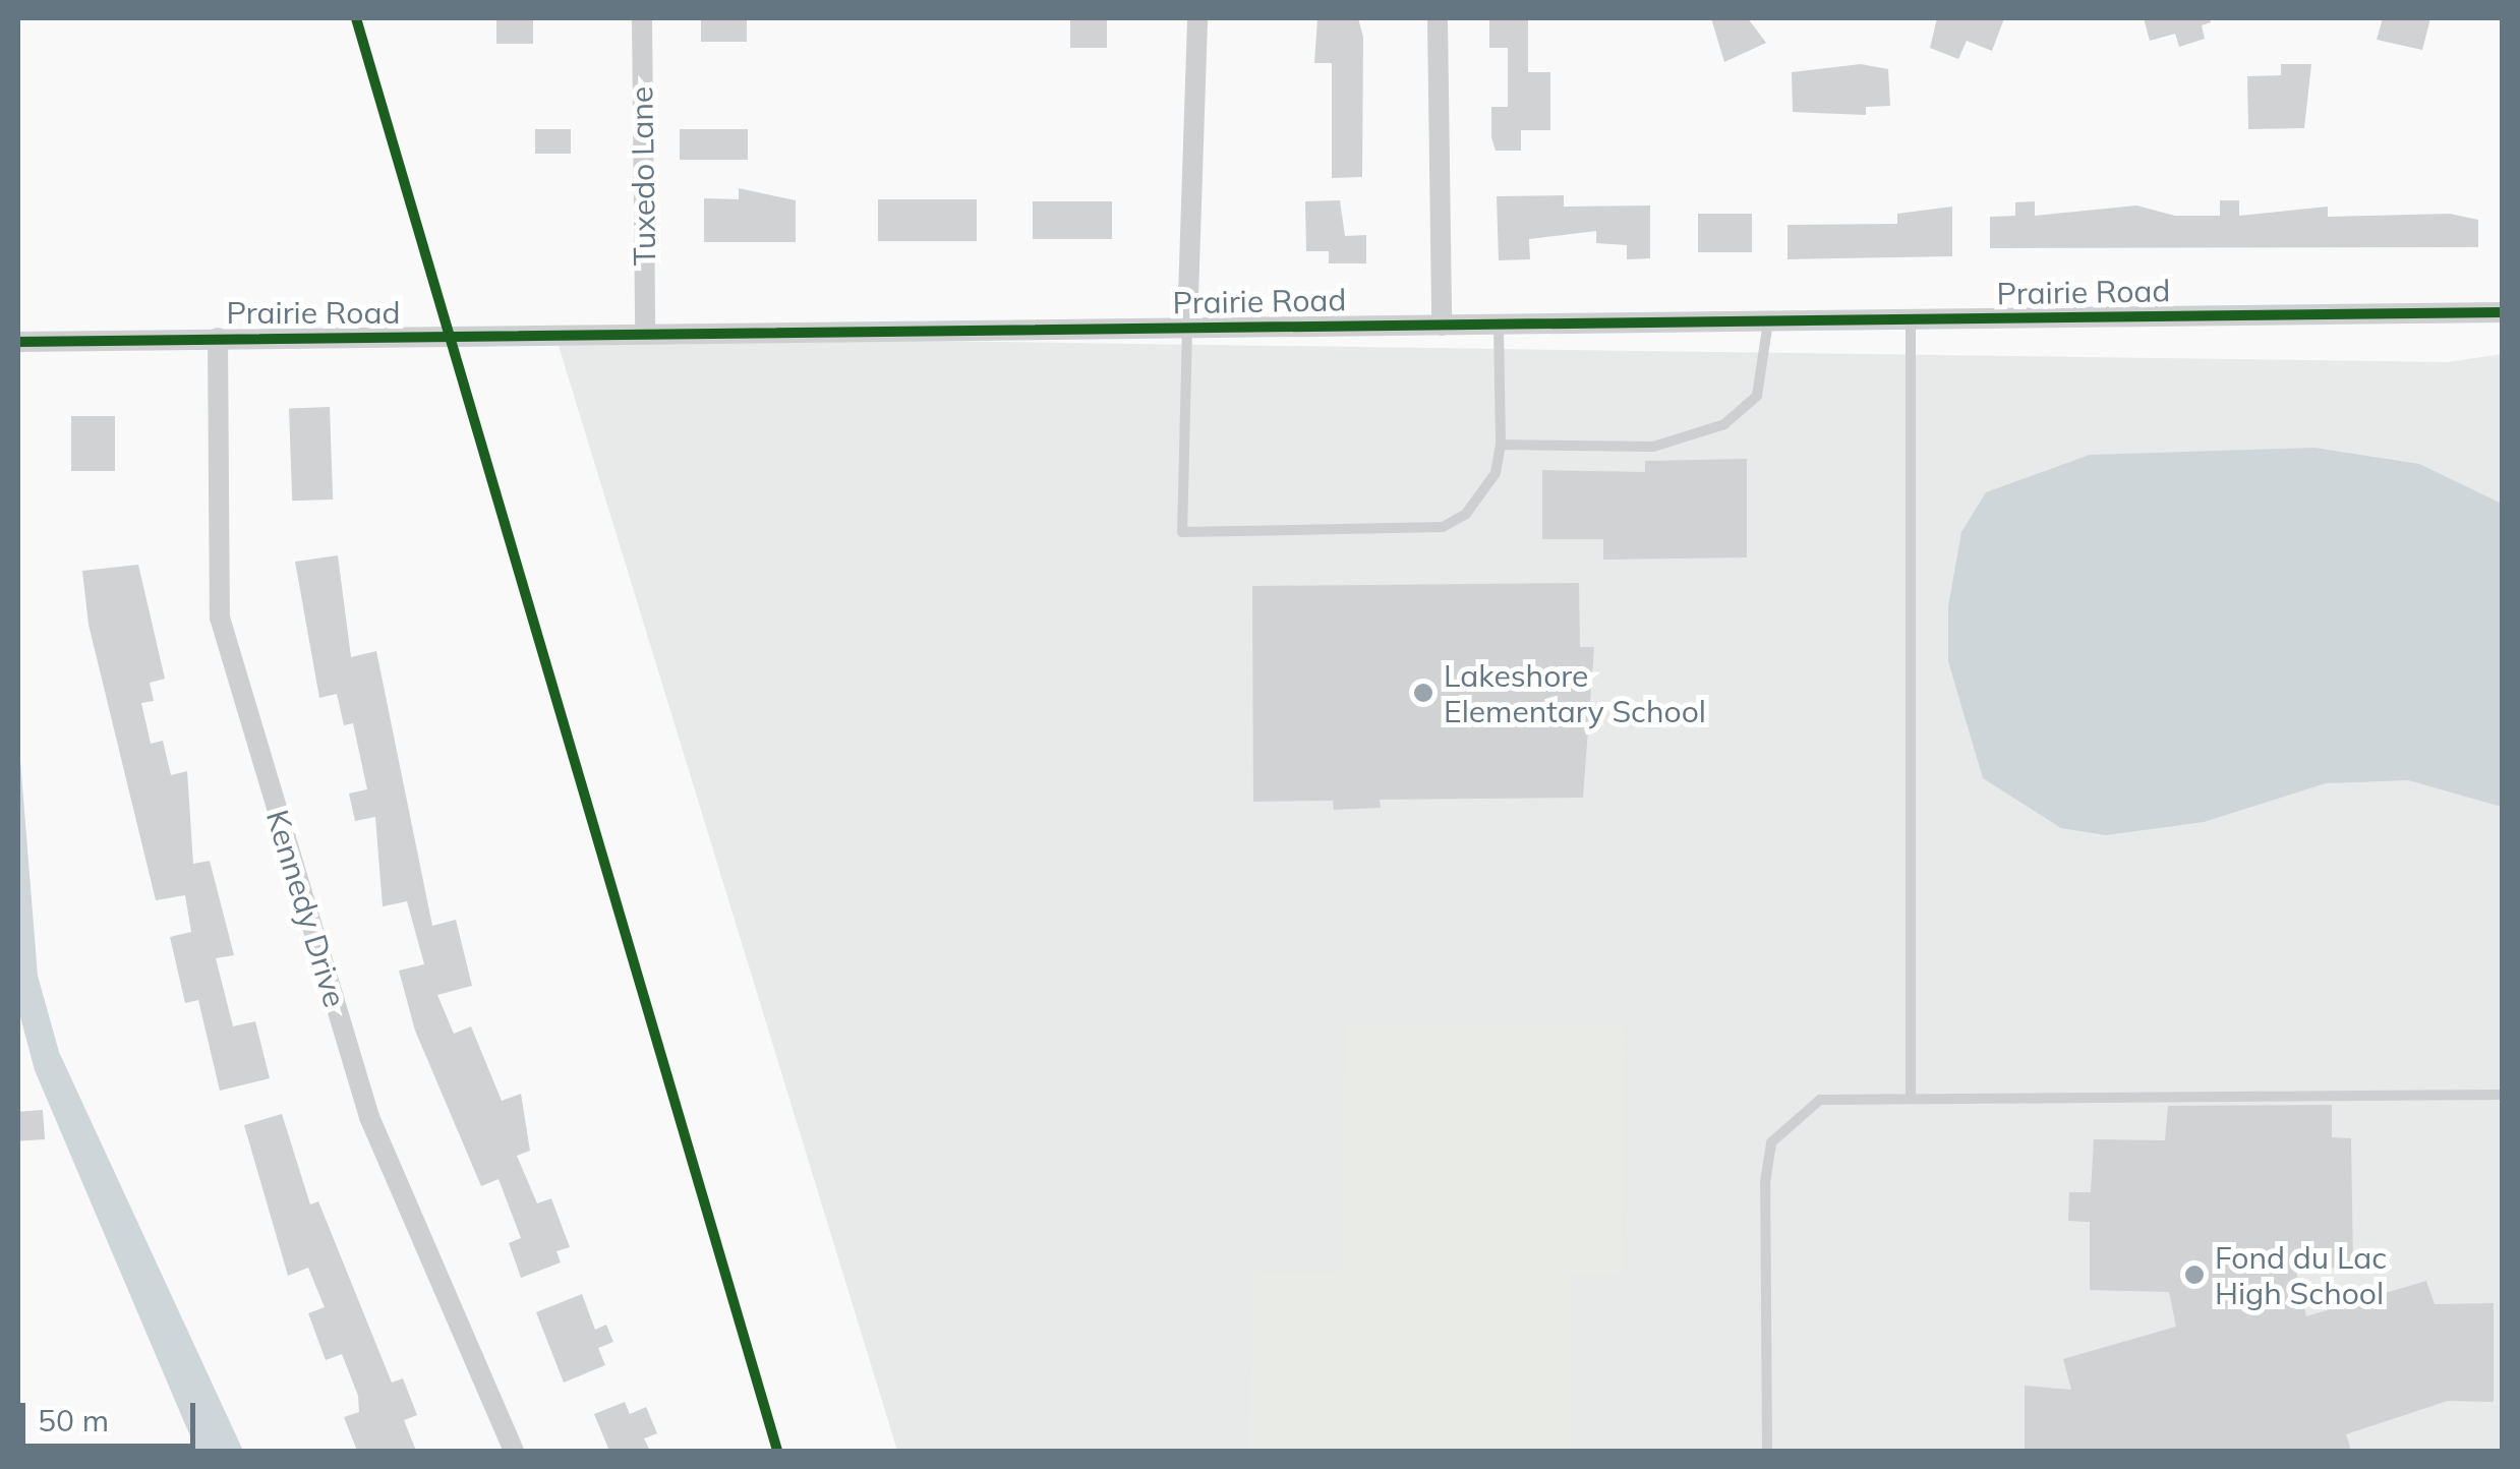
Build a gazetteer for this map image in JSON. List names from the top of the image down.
{
  "streets": {
    "street": ["Tuxedo Lane", "Prairie Road", "Kennedy Drive"]
  },
  "crossings": [
    ["Tuxedo Lane", "Prairie Road"],
    ["Prairie Road", "Kennedy Drive"]
  ],
  "places": ["Lakeshore Elementary School", "Fond du Lac High School"],
  "scale_bar": "50 m"
}
